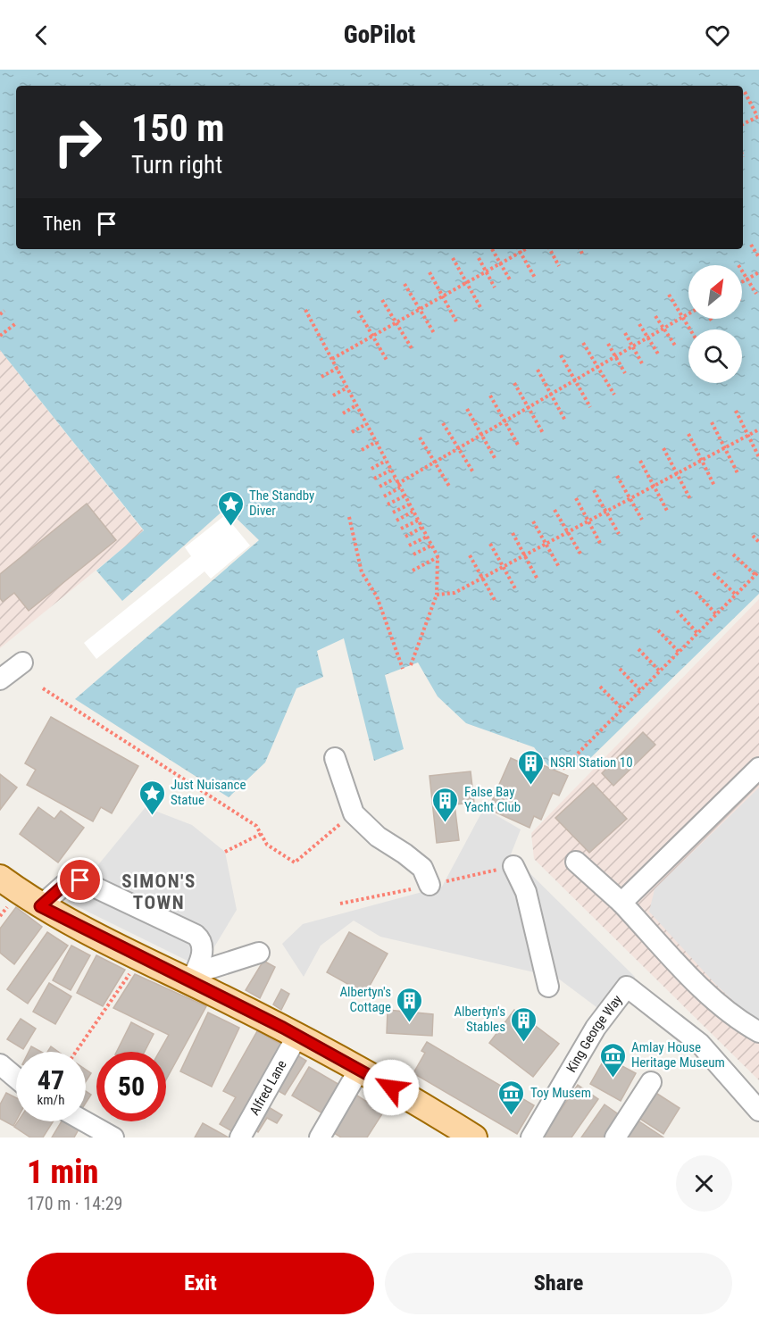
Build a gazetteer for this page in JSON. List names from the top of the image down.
{
  "streets": {
    "street": ["King George Way", "Alfred Lane"]
  },
  "districts": ["SIMON'S TOWN"],
  "places": {
    "place": ["The Standby Diver", "Just Nuisance Statue"],
    "building": [
      "NSRI Station 10",
      "False Bay Yacht Club",
      "Albertyn's Cottage",
      "Albertyn's Stables"
    ],
    "museum": ["Amlay House Heritage Museum", "Toy Musem"]
  },
  "north": "top right",
  "page": {
    "header": "GoPilot",
    "turn": ["150 m", "Turn right"],
    "then": "Then",
    "speed": "47 km/h",
    "limit": "50",
    "heading": ["1 min", "170 m · 14:29"],
    "buttons": ["Exit", "Share"]
  }
}
